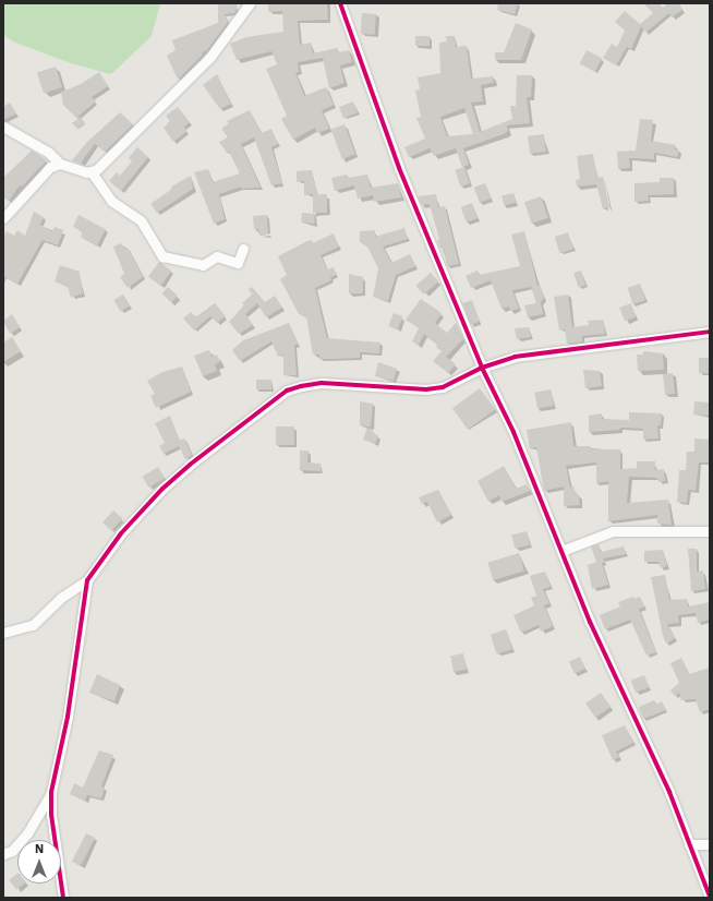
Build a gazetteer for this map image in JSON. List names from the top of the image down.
{
  "north": "top"
}
